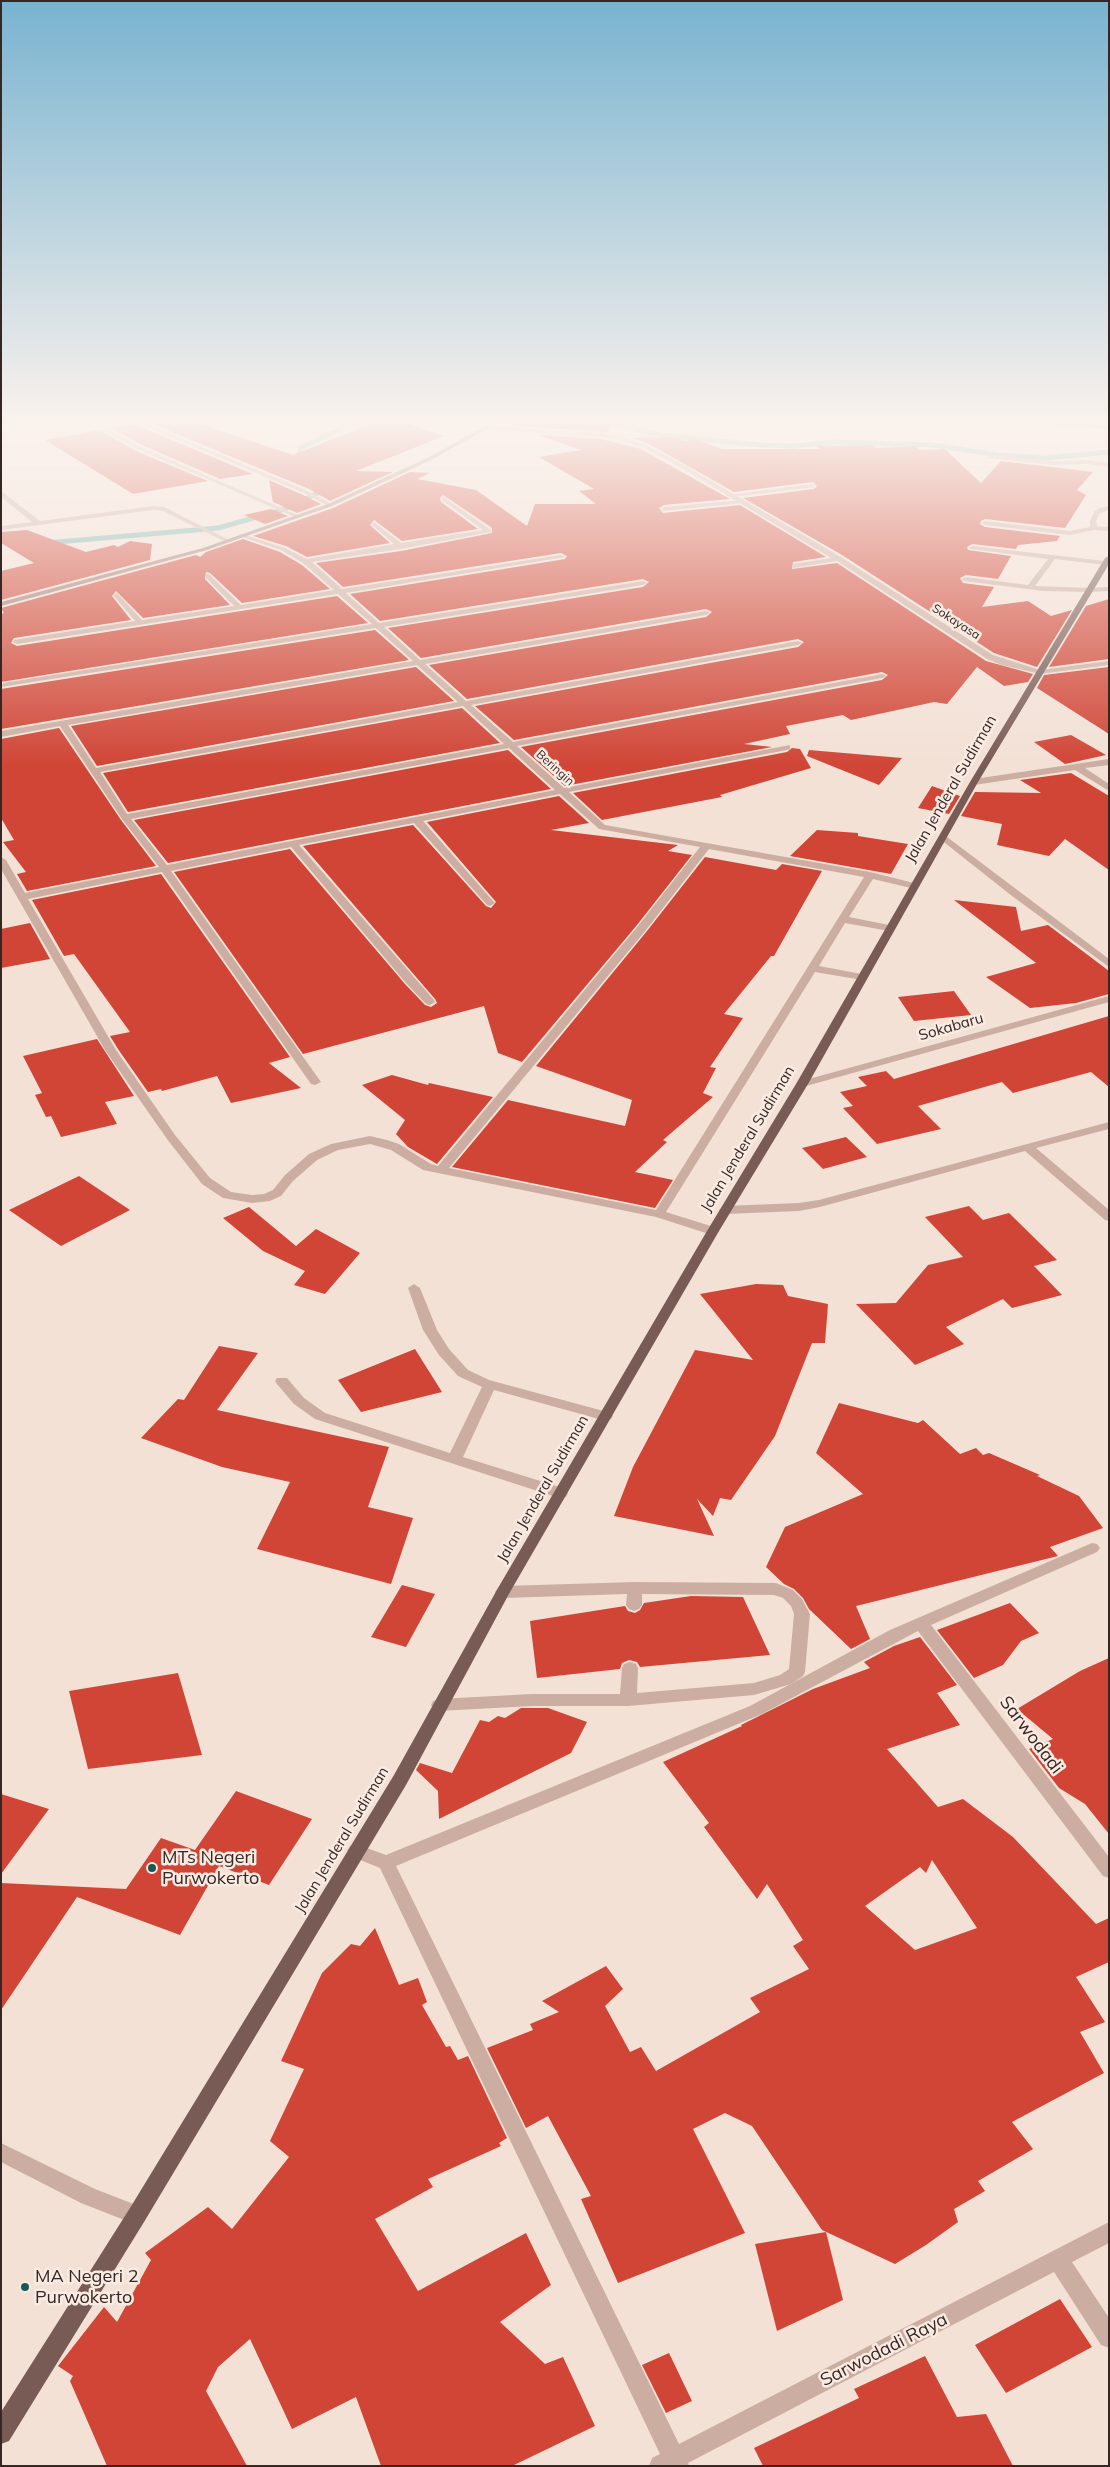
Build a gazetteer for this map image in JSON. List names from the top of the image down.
{
  "streets": {
    "main road": ["Jalan Jenderal Sudirman"],
    "street": [
      "Sokayasa",
      "Beringin",
      "Sokabaru",
      "Sarwodadi",
      "Sarwodadi Raya"
    ]
  },
  "crossings": [
    ["Sokayasa", "Jalan Jenderal Sudirman"],
    ["Beringin", "Jalan Jenderal Sudirman"],
    ["Jalan Jenderal Sudirman", "Sokabaru"]
  ],
  "places": ["MTs Negeri Purwokerto", "MA Negeri 2 Purwokerto"]
}
